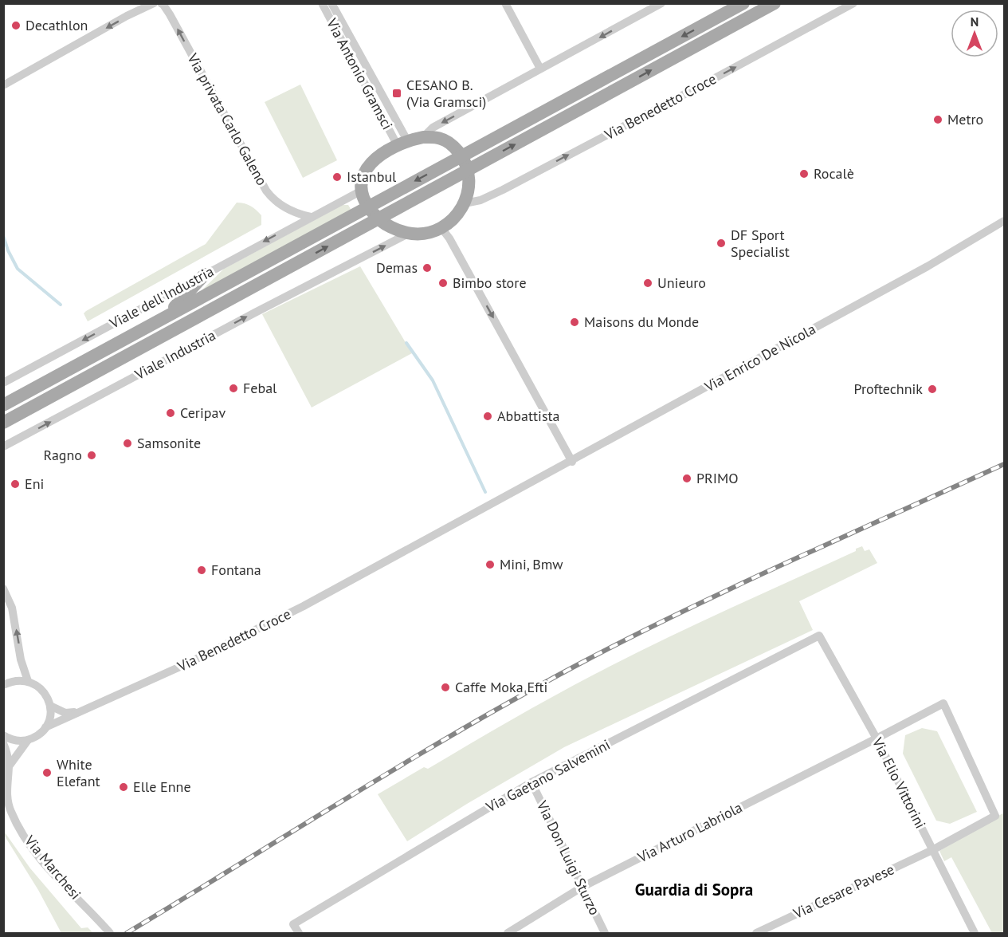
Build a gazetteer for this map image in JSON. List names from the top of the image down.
{
  "streets": {
    "street": [
      "Via Antonio Gramsci",
      "Via Benedetto Croce",
      "Via privata Carlo Galeno",
      "Viale dell'Industria",
      "Viale Industria",
      "Via Enrico De Nicola",
      "Via Gaetano Salvemini",
      "Via Elio Vittorini",
      "Via Arturo Labriola",
      "Via Don Luigi Sturzo",
      "Via Marchesi",
      "Via Cesare Pavese"
    ]
  },
  "crossings": [
    ["Via Benedetto Croce", "Via Enrico De Nicola"],
    ["Via Benedetto Croce", "Via Marchesi"],
    ["Via privata Carlo Galeno", "Viale dell'Industria"],
    ["Via Gaetano Salvemini", "Via Elio Vittorini"],
    ["Via Gaetano Salvemini", "Via Don Luigi Sturzo"],
    ["Via Elio Vittorini", "Via Arturo Labriola"],
    ["Via Elio Vittorini", "Via Cesare Pavese"],
    ["Via Arturo Labriola", "Via Don Luigi Sturzo"],
    ["Via Arturo Labriola", "Via Cesare Pavese"]
  ],
  "one_way": [
    "Via Benedetto Croce",
    "Via privata Carlo Galeno",
    "Viale dell'Industria",
    "Viale Industria"
  ],
  "districts": ["Guardia di Sopra"],
  "places": {
    "other": [
      "Decathlon",
      "Metro",
      "Rocalè",
      "Istanbul",
      "DF Sport Specialist",
      "Demas",
      "Bimbo store",
      "Unieuro",
      "Maisons du Monde",
      "Febal",
      "Proftechnik",
      "Ceripav",
      "Abbattista",
      "Samsonite",
      "Ragno",
      "PRIMO",
      "Eni",
      "Mini, Bmw",
      "Fontana",
      "Caffe Moka Efti",
      "White Elefant",
      "Elle Enne"
    ],
    "transit": ["CESANO B. (Via Gramsci)"]
  },
  "north": "top"
}
